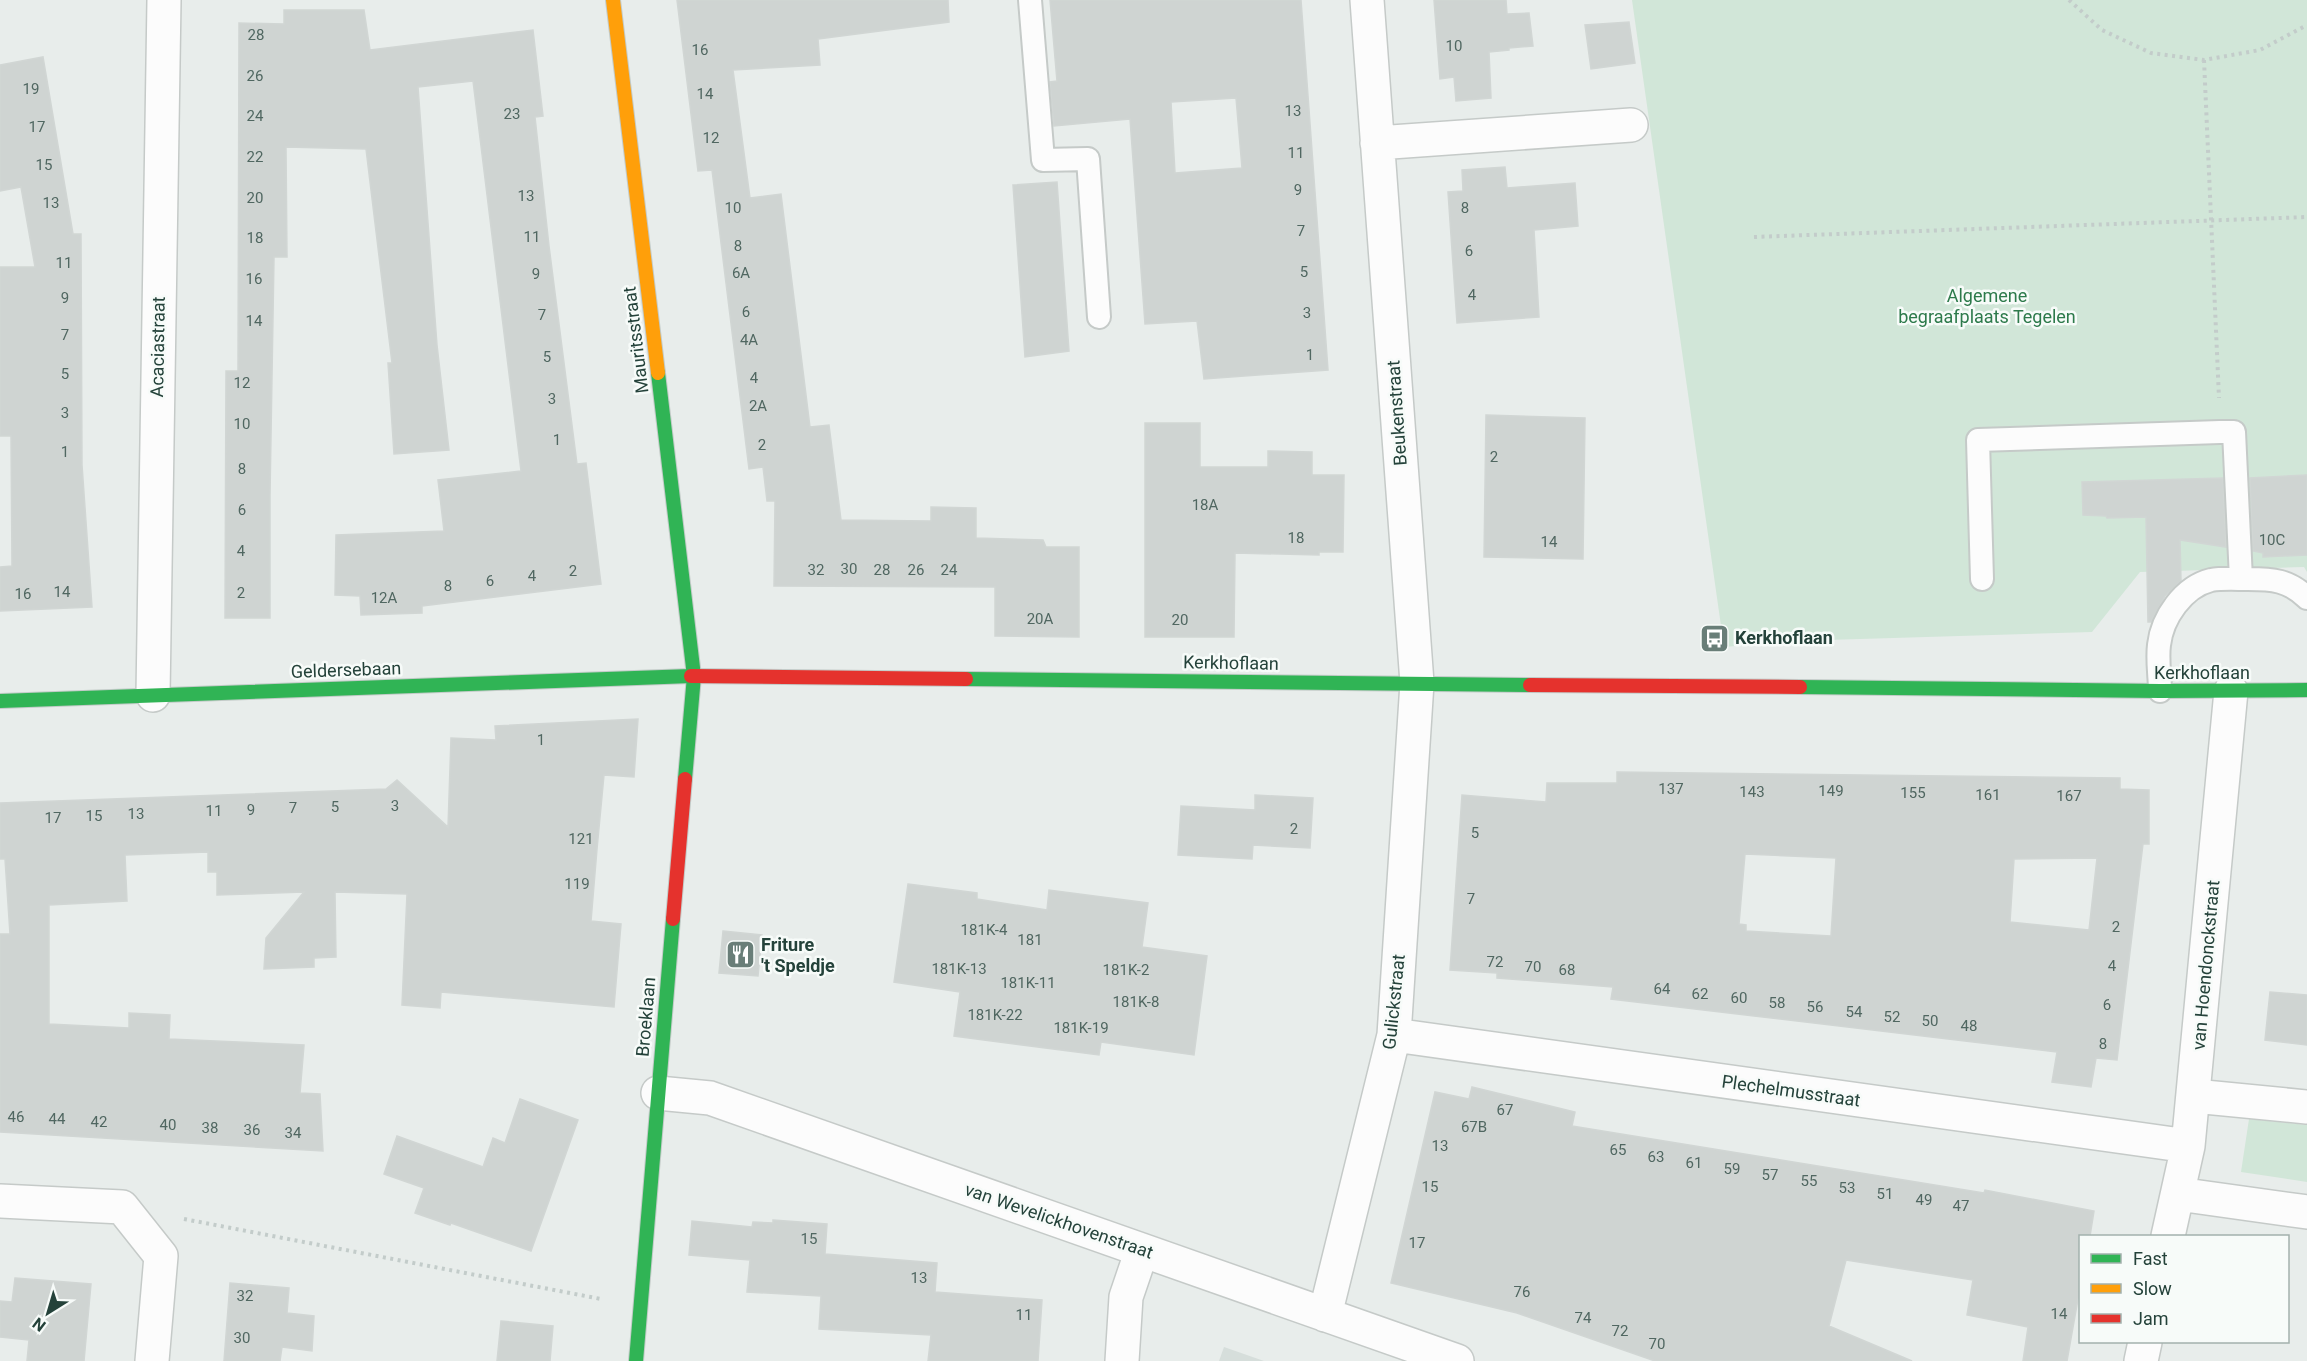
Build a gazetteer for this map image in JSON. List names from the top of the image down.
{
  "streets": {
    "street": [
      "Mauritsstraat",
      "Acaciastraat",
      "Beukenstraat",
      "Kerkhoflaan",
      "Geldersebaan",
      "van Hoendonckstraat",
      "Gulickstraat",
      "Broeklaan",
      "Plechelmusstraat",
      "van Wevelickhovenstraat"
    ]
  },
  "crossings": [
    ["Mauritsstraat", "Kerkhoflaan"],
    ["Mauritsstraat", "Geldersebaan"],
    ["Mauritsstraat", "Broeklaan"],
    ["Acaciastraat", "Geldersebaan"],
    ["Beukenstraat", "Kerkhoflaan"],
    ["Beukenstraat", "Gulickstraat"],
    ["Kerkhoflaan", "Geldersebaan"],
    ["Kerkhoflaan", "van Hoendonckstraat"],
    ["Kerkhoflaan", "Gulickstraat"],
    ["Kerkhoflaan", "Broeklaan"],
    ["Geldersebaan", "Broeklaan"],
    ["van Hoendonckstraat", "Plechelmusstraat"],
    ["Gulickstraat", "Plechelmusstraat"],
    ["Gulickstraat", "van Wevelickhovenstraat"],
    ["Broeklaan", "van Wevelickhovenstraat"]
  ],
  "parks": ["Algemene begraafplaats Tegelen"],
  "places": {
    "bus stop": ["Kerkhoflaan"],
    "restaurant": ["Friture 't Speldje"]
  },
  "house_numbers": [
    "28",
    "10",
    "16",
    "26",
    "19",
    "14",
    "13",
    "23",
    "24",
    "17",
    "12",
    "11",
    "22",
    "15",
    "9",
    "13",
    "20",
    "13",
    "10",
    "8",
    "7",
    "11",
    "18",
    "8",
    "6",
    "11",
    "5",
    "6A",
    "9",
    "16",
    "4",
    "9",
    "6",
    "3",
    "7",
    "14",
    "7",
    "4A",
    "1",
    "5",
    "5",
    "4",
    "12",
    "3",
    "2A",
    "3",
    "10",
    "1",
    "2",
    "1",
    "2",
    "8",
    "18A",
    "6",
    "18",
    "10C",
    "14",
    "4",
    "30",
    "32",
    "28",
    "26",
    "24",
    "2",
    "4",
    "6",
    "8",
    "14",
    "2",
    "16",
    "12A",
    "20A",
    "20",
    "1",
    "137",
    "149",
    "143",
    "155",
    "161",
    "167",
    "3",
    "5",
    "7",
    "9",
    "11",
    "13",
    "15",
    "17",
    "2",
    "5",
    "121",
    "119",
    "7",
    "2",
    "181K-4",
    "181",
    "72",
    "4",
    "70",
    "181K-13",
    "181K-2",
    "68",
    "181K-11",
    "64",
    "62",
    "60",
    "181K-8",
    "58",
    "6",
    "56",
    "54",
    "181K-22",
    "52",
    "50",
    "48",
    "181K-19",
    "8",
    "67",
    "46",
    "44",
    "42",
    "40",
    "67B",
    "38",
    "36",
    "34",
    "13",
    "65",
    "63",
    "61",
    "59",
    "57",
    "55",
    "15",
    "53",
    "51",
    "49",
    "47",
    "15",
    "17",
    "13",
    "76",
    "32",
    "14",
    "11",
    "74",
    "72",
    "30",
    "70"
  ],
  "legend": ["Fast", "Slow", "Jam"],
  "north": "bottom left"
}
